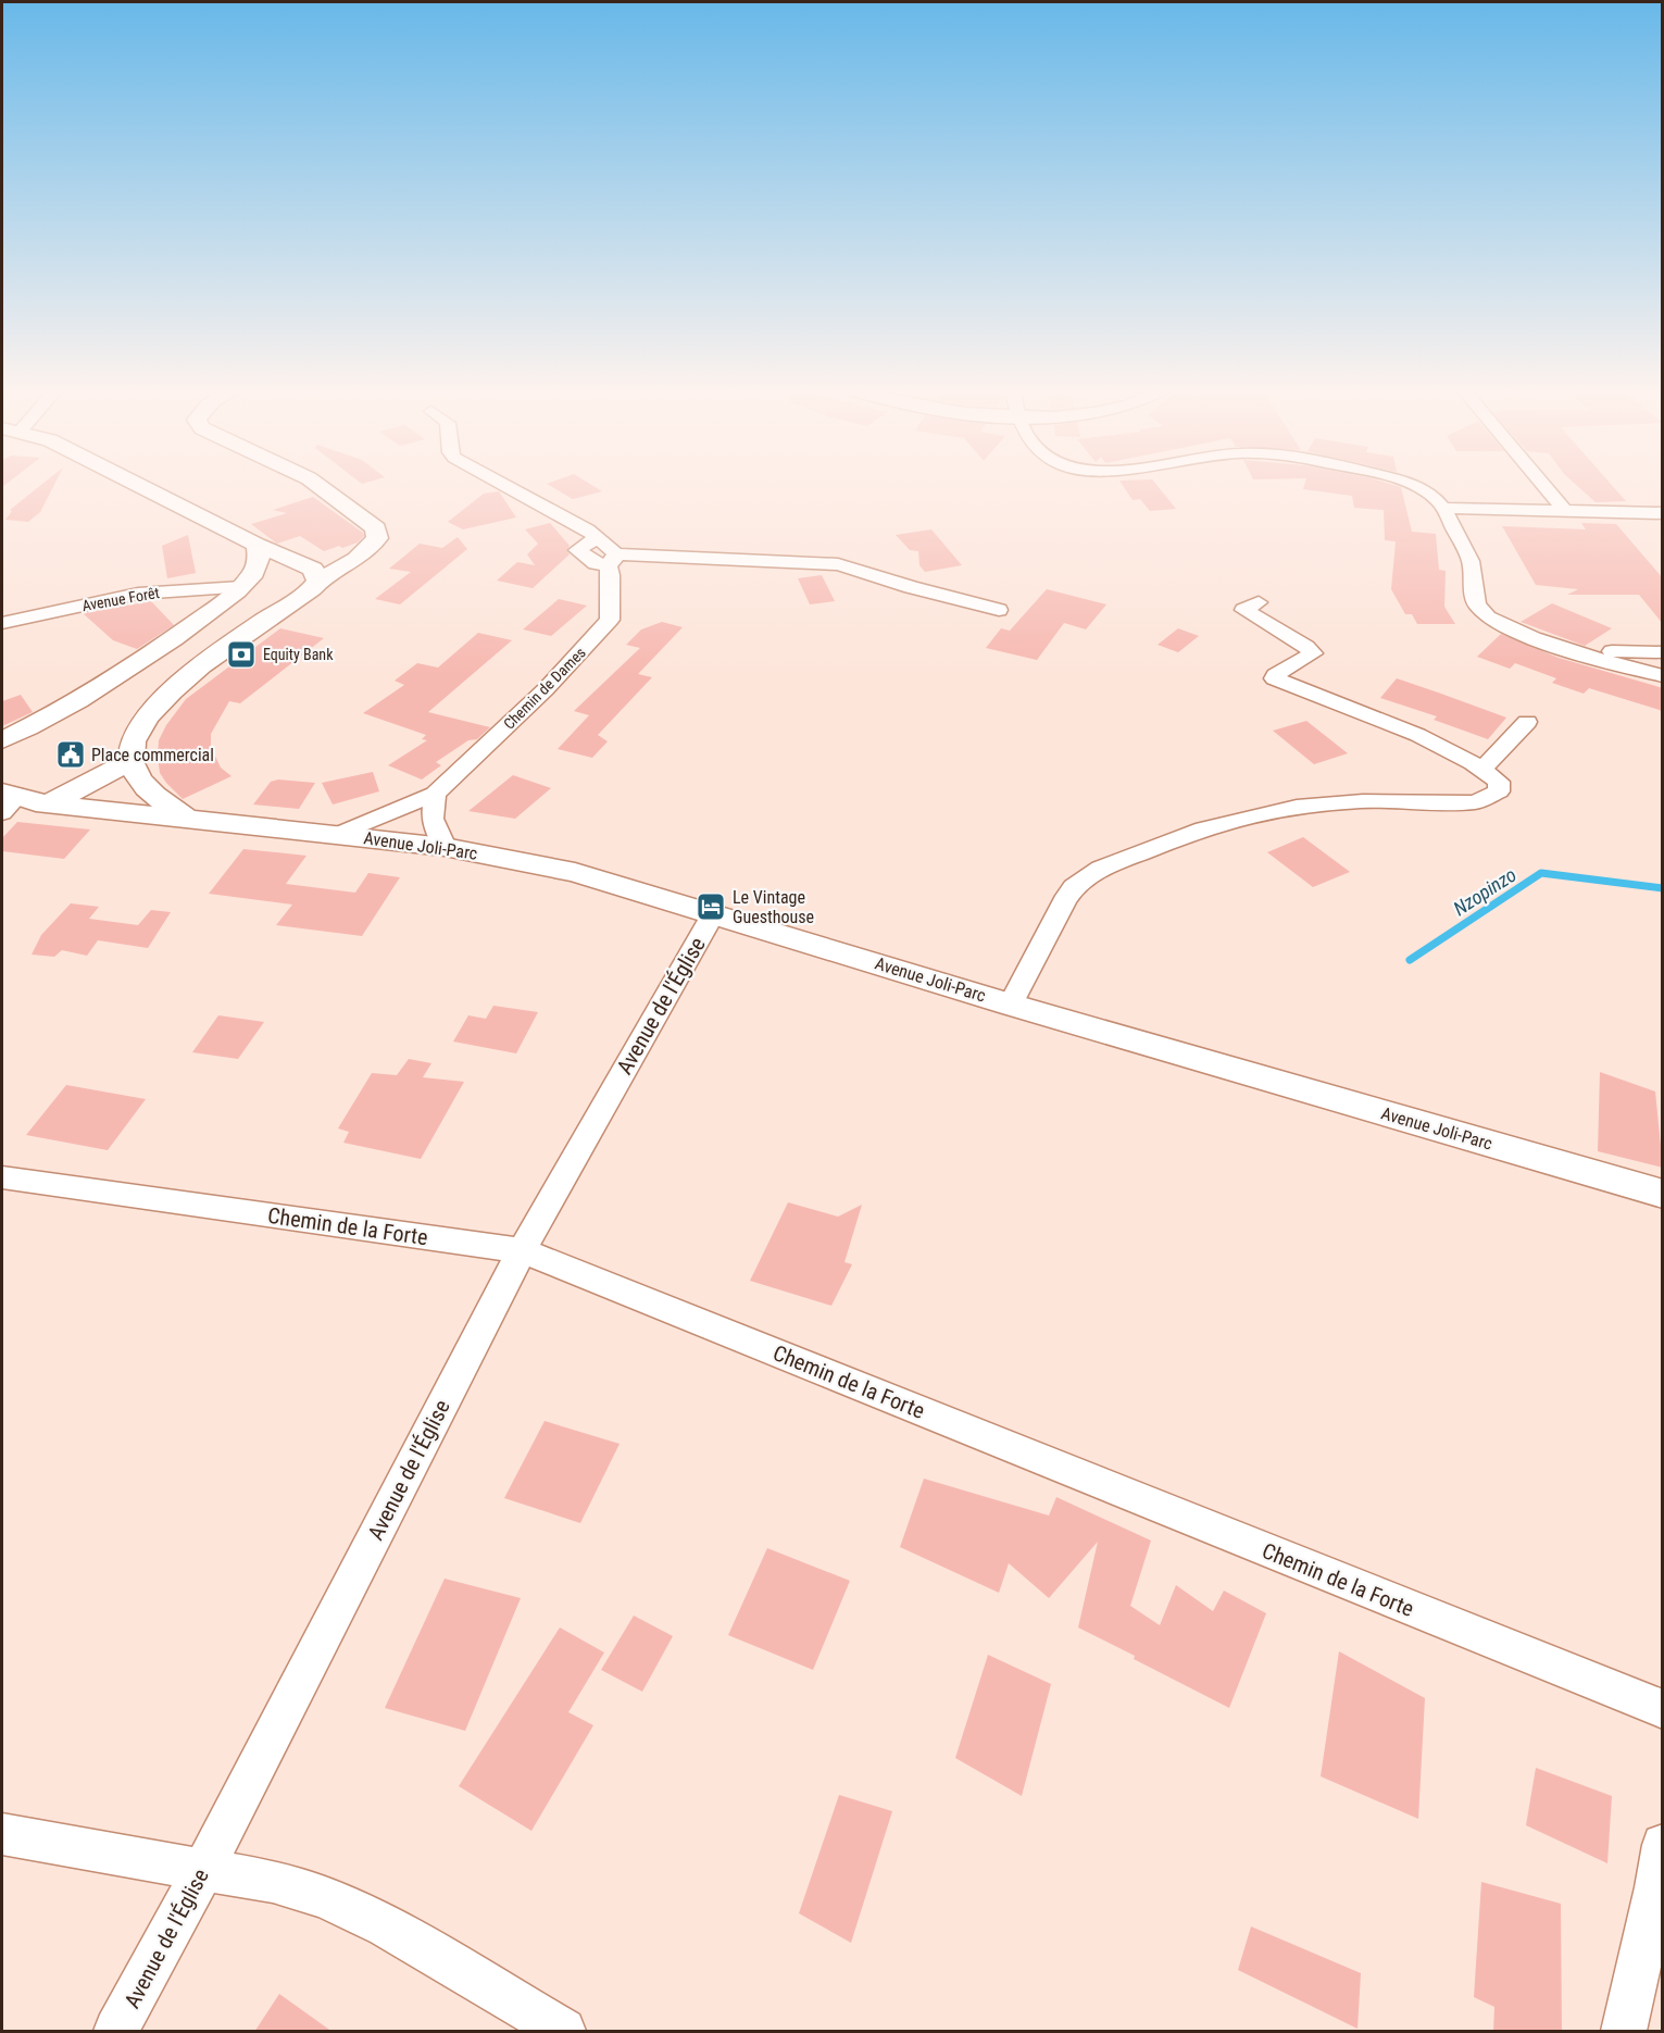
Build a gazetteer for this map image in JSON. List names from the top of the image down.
{
  "streets": {
    "street": [
      "Avenue Forêt",
      "Chemin de Dames",
      "Avenue Joli-Parc",
      "Avenue de l'Église",
      "Chemin de la Forte"
    ]
  },
  "crossings": [
    ["Avenue Joli-Parc", "Avenue de l'Église"],
    ["Avenue de l'Église", "Chemin de la Forte"]
  ],
  "water": ["Nzopinzo"],
  "places": {
    "bank": ["Equity Bank"],
    "public building": ["Place commercial"],
    "hotel": ["Le Vintage Guesthouse"]
  }
}
